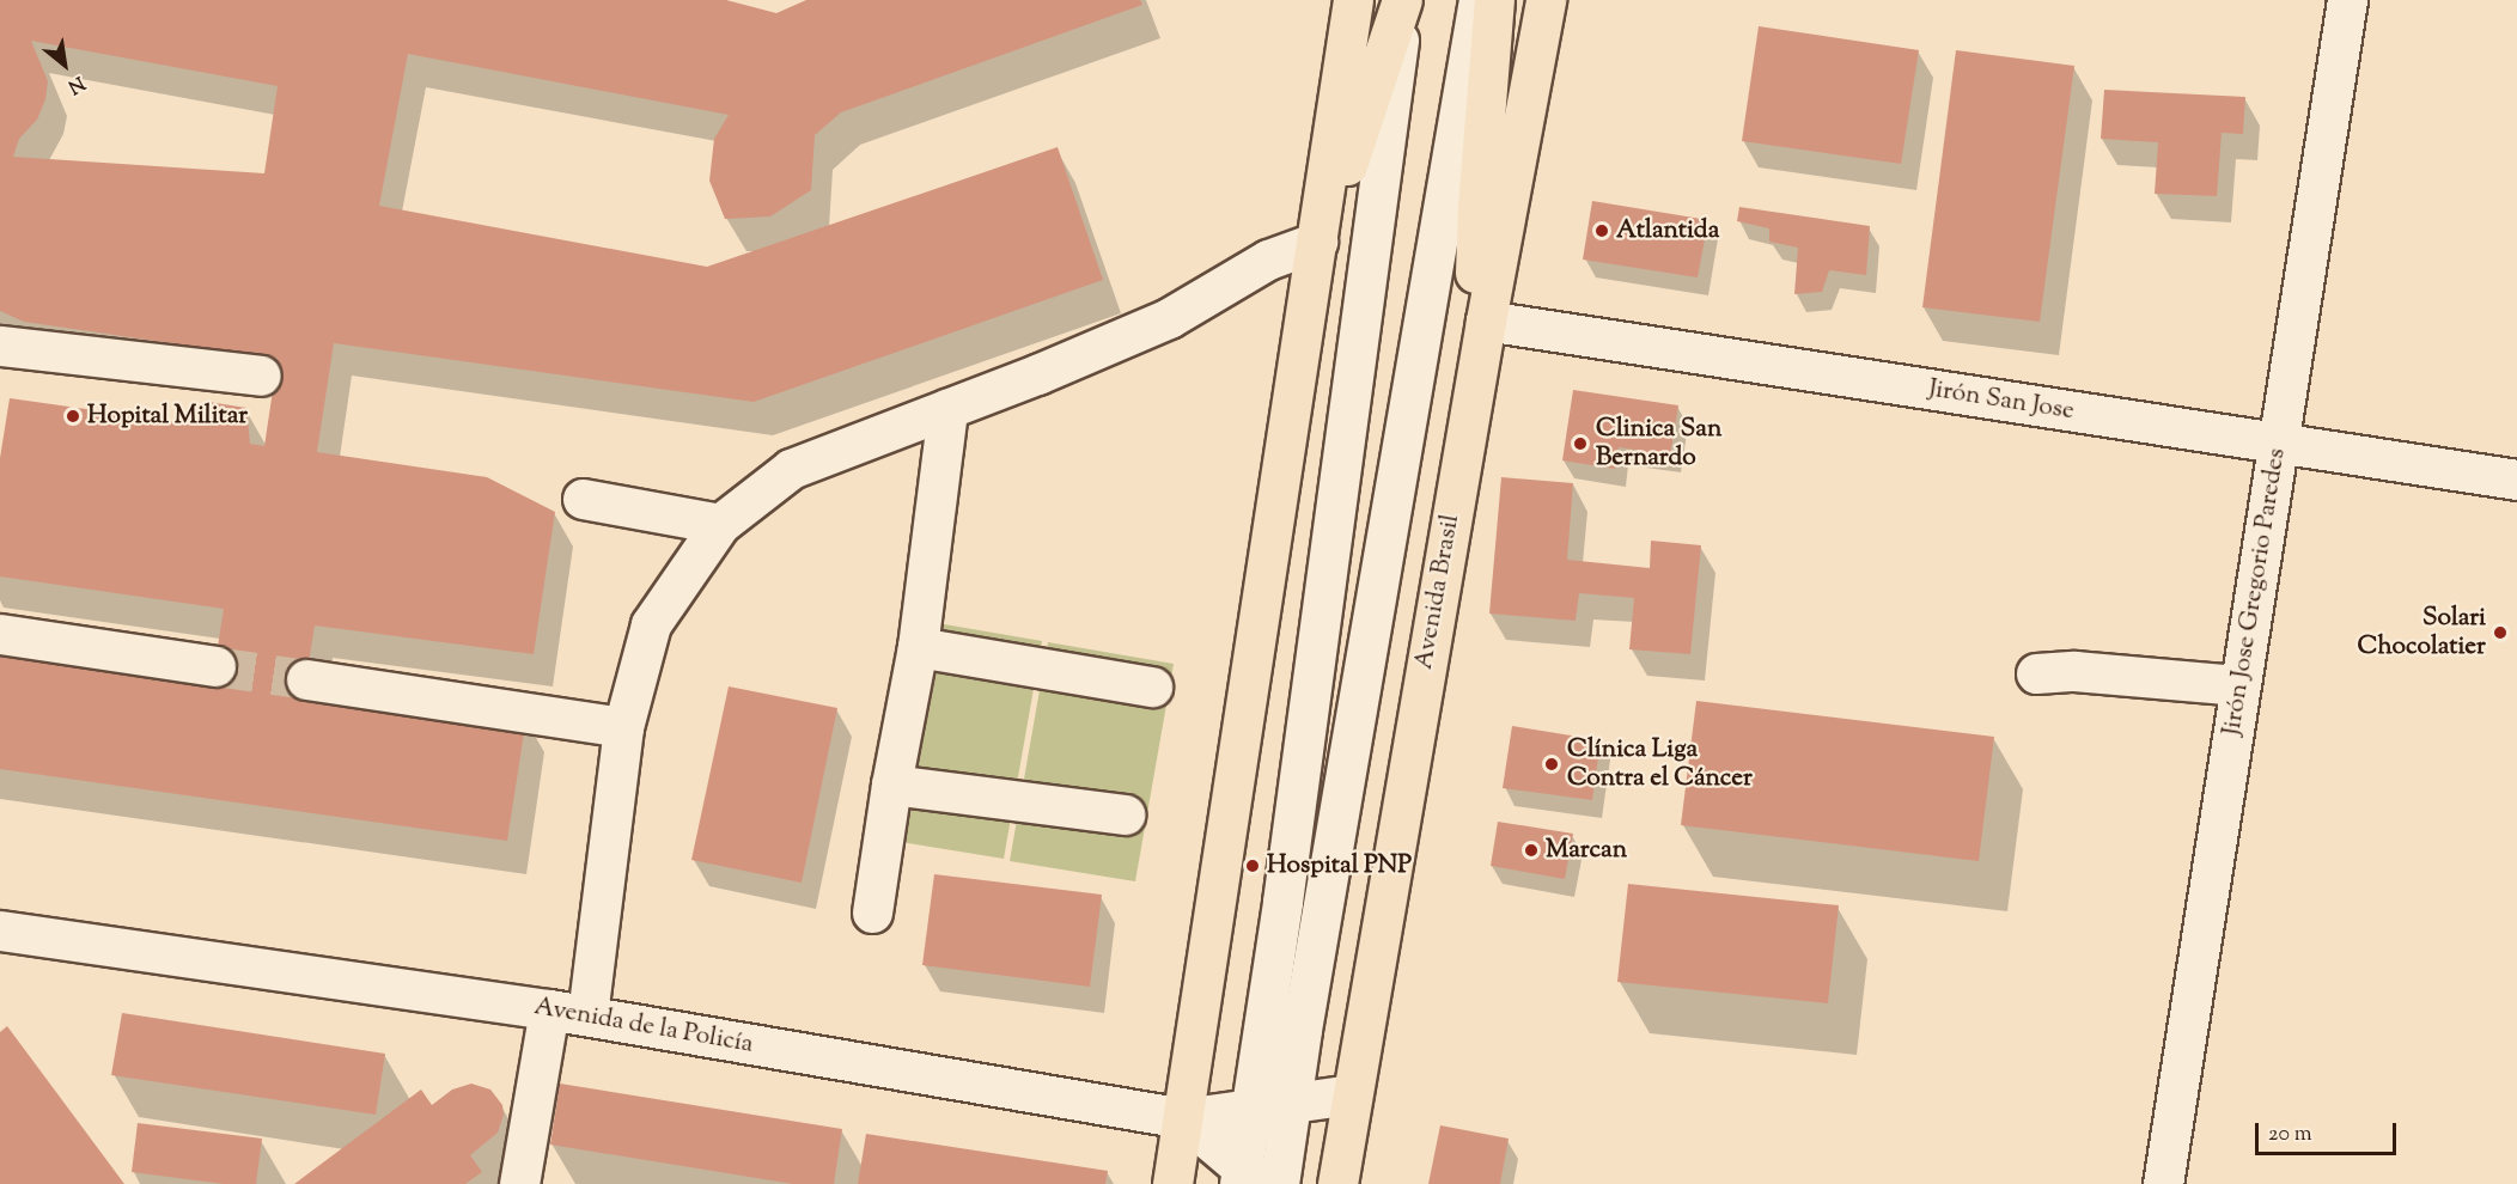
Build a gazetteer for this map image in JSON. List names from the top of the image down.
{
  "streets": {
    "main road": ["Avenida Brasil"],
    "street": ["Jirón San Jose", "Jirón Jose Gregorio Paredes", "Avenida de la Policía"]
  },
  "crossings": [
    ["Jirón San Jose", "Avenida Brasil"],
    ["Jirón San Jose", "Jirón Jose Gregorio Paredes"]
  ],
  "places": [
    "Atlantida",
    "Hopital Militar",
    "Clinica San Bernardo",
    "Solari Chocolatier",
    "Clínica Liga Contra el Cáncer",
    "Marcan",
    "Hospital PNP"
  ],
  "scale_bar": "20 m",
  "north": "bottom right"
}
